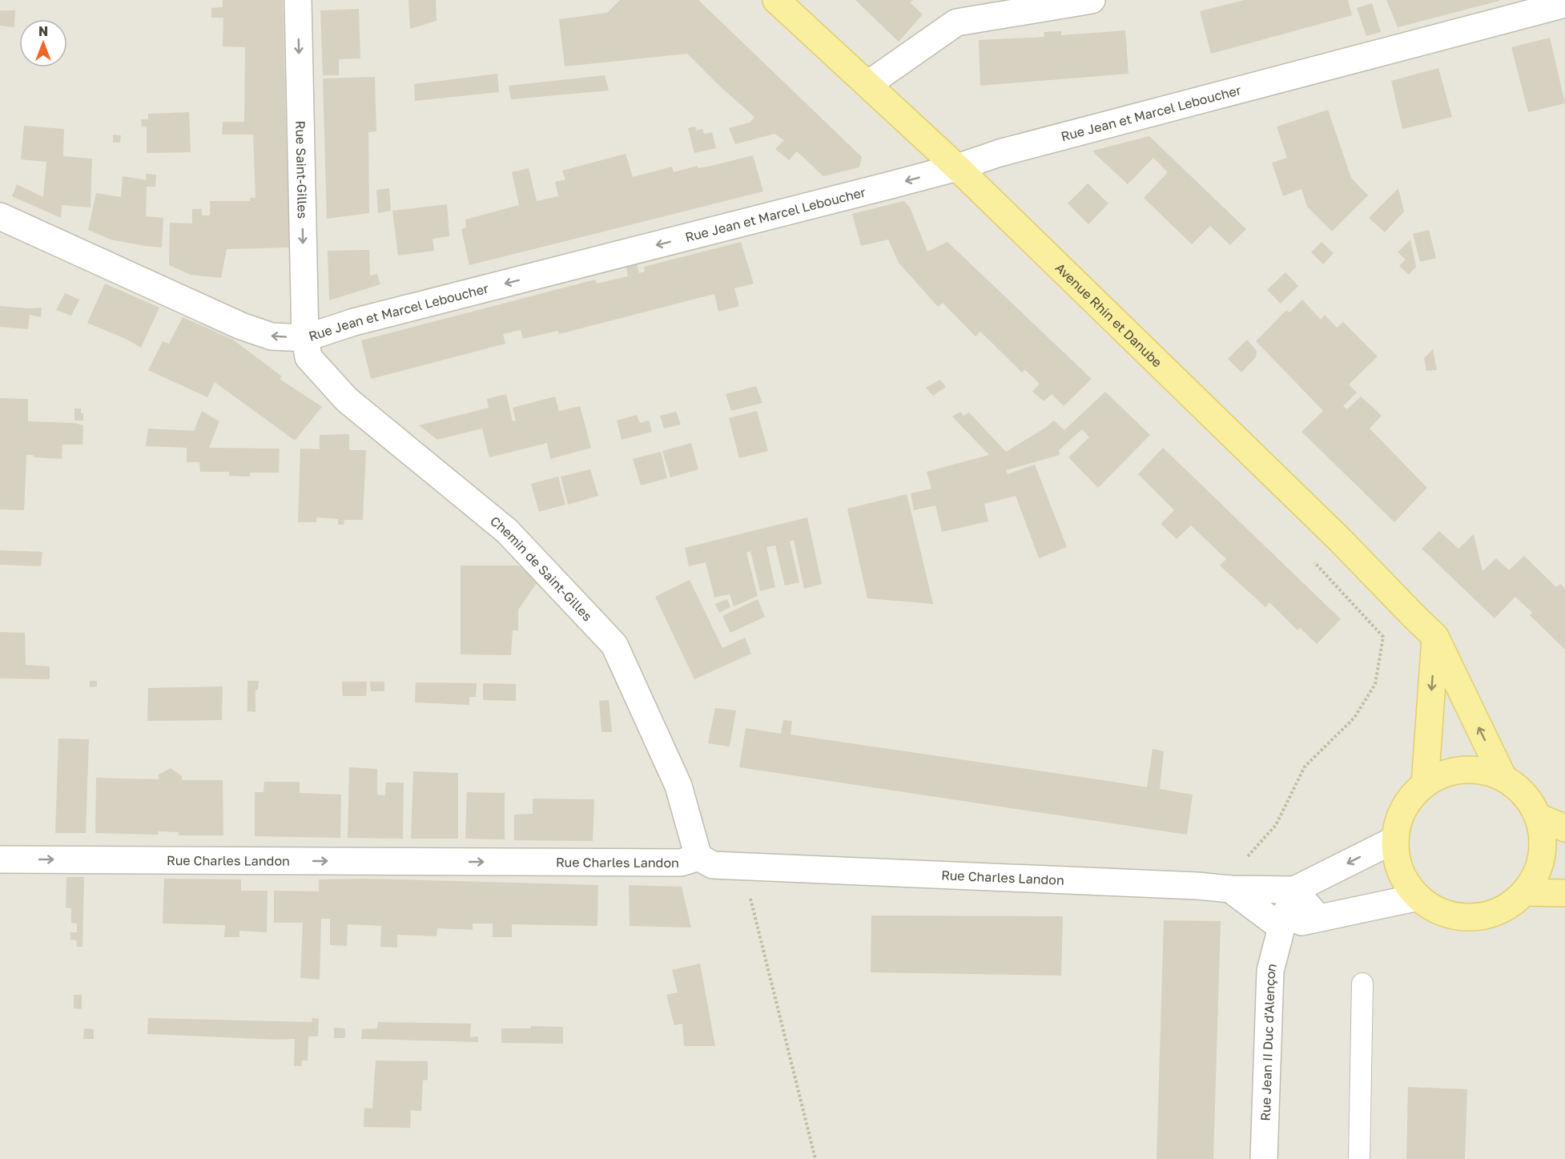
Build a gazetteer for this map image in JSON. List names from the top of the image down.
{
  "streets": {
    "main road": ["Avenue Rhin et Danube"],
    "street": [
      "Rue Jean et Marcel Leboucher",
      "Rue Saint-Gilles",
      "Chemin de Saint-Gilles",
      "Rue Charles Landon",
      "Rue Jean II Duc d'Alençon"
    ]
  },
  "crossings": [
    ["Rue Jean et Marcel Leboucher", "Rue Saint-Gilles"],
    ["Rue Jean et Marcel Leboucher", "Avenue Rhin et Danube"],
    ["Rue Jean et Marcel Leboucher", "Chemin de Saint-Gilles"],
    ["Rue Saint-Gilles", "Chemin de Saint-Gilles"],
    ["Chemin de Saint-Gilles", "Rue Charles Landon"],
    ["Rue Charles Landon", "Rue Jean II Duc d'Alençon"]
  ],
  "one_way": ["Rue Jean et Marcel Leboucher", "Rue Saint-Gilles", "Rue Charles Landon"],
  "north": "top"
}
